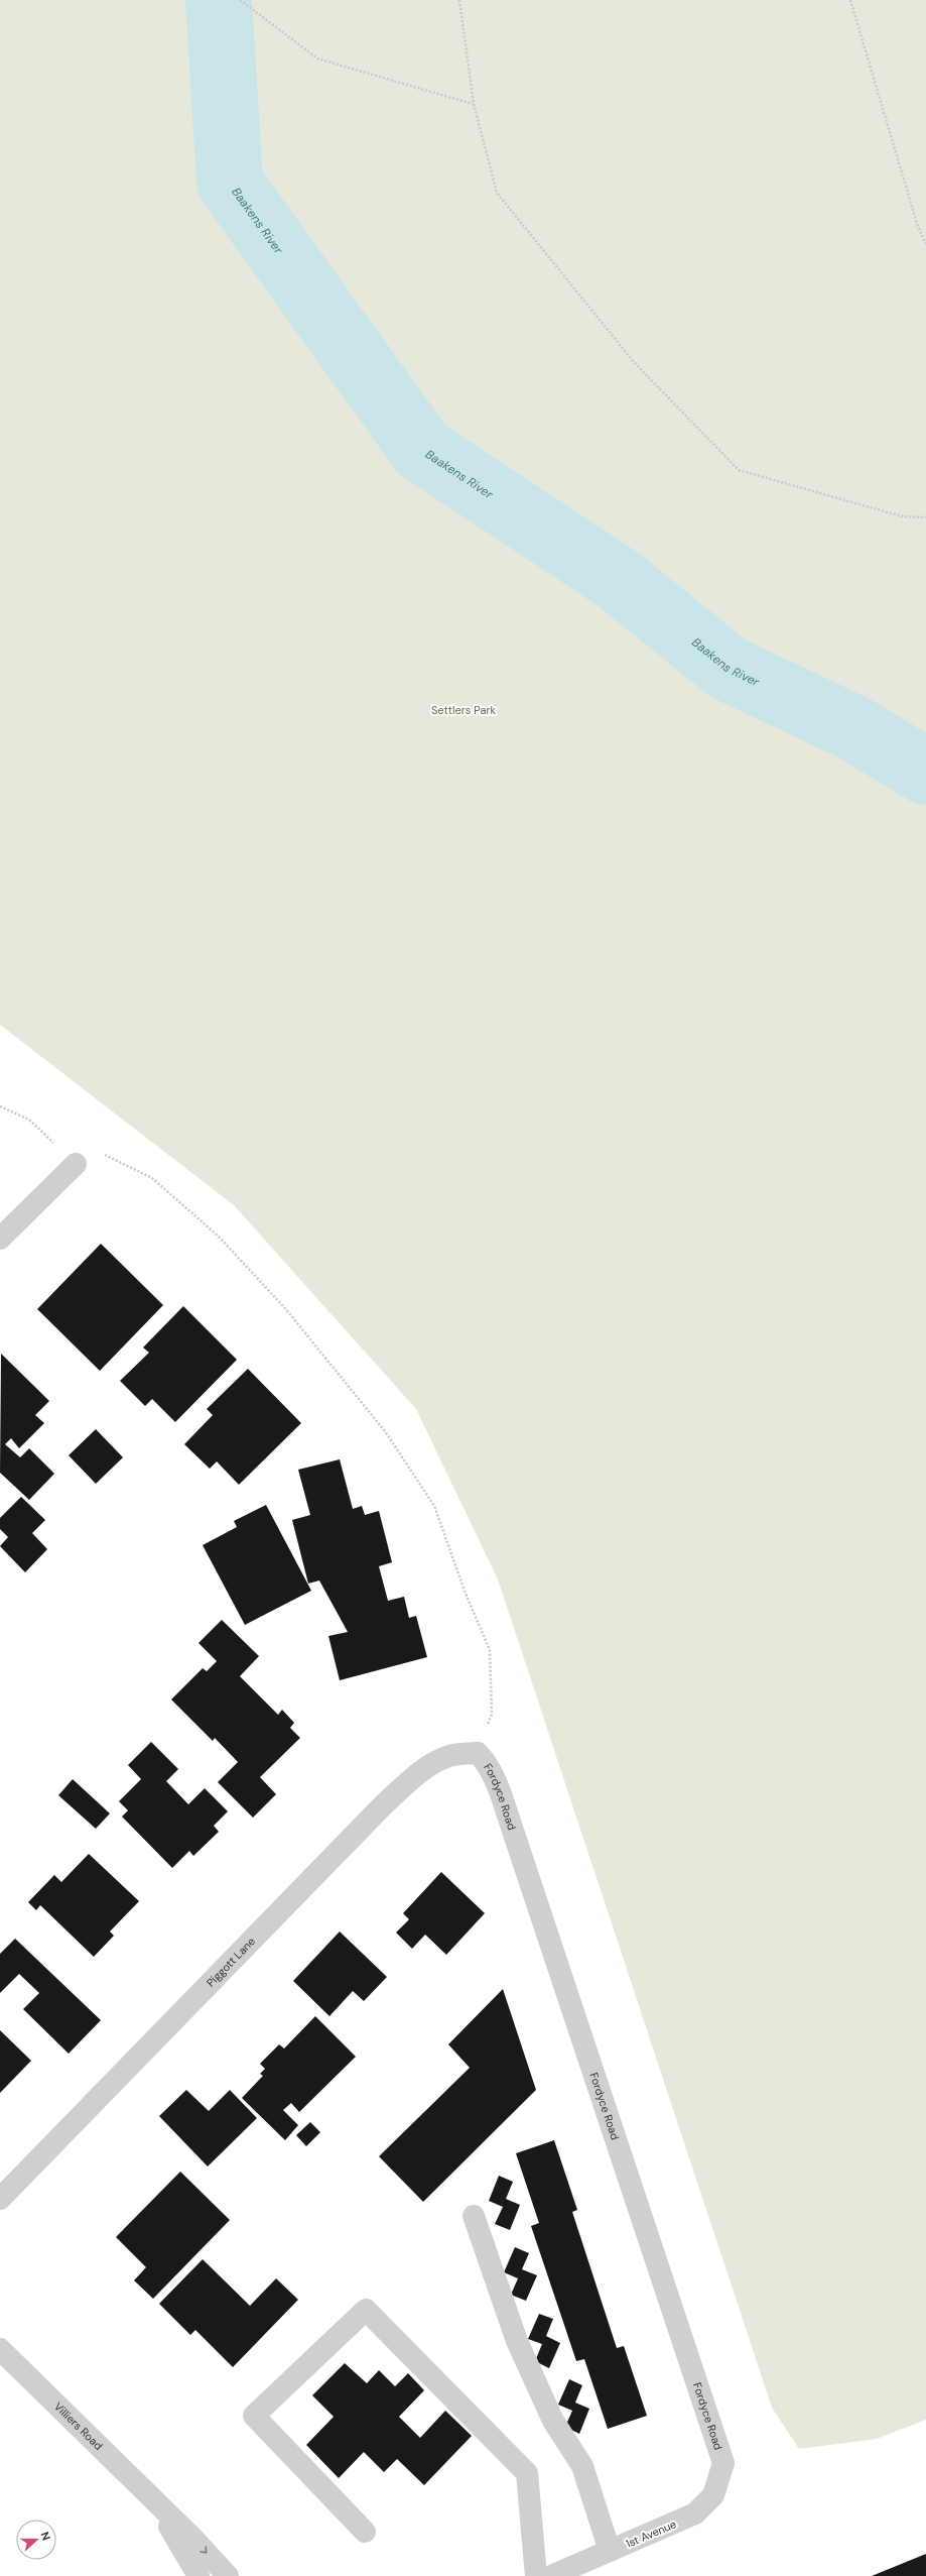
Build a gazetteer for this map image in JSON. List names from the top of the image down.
{
  "streets": {
    "street": [
      "Fordyce Road",
      "Piggott Lane",
      "Villiers Road",
      "1st Avenue"
    ]
  },
  "crossings": [
    ["Fordyce Road", "Piggott Lane"],
    ["Fordyce Road", "1st Avenue"]
  ],
  "water": ["Baakens River"],
  "parks": ["Settlers Park"],
  "north": "right"
}
